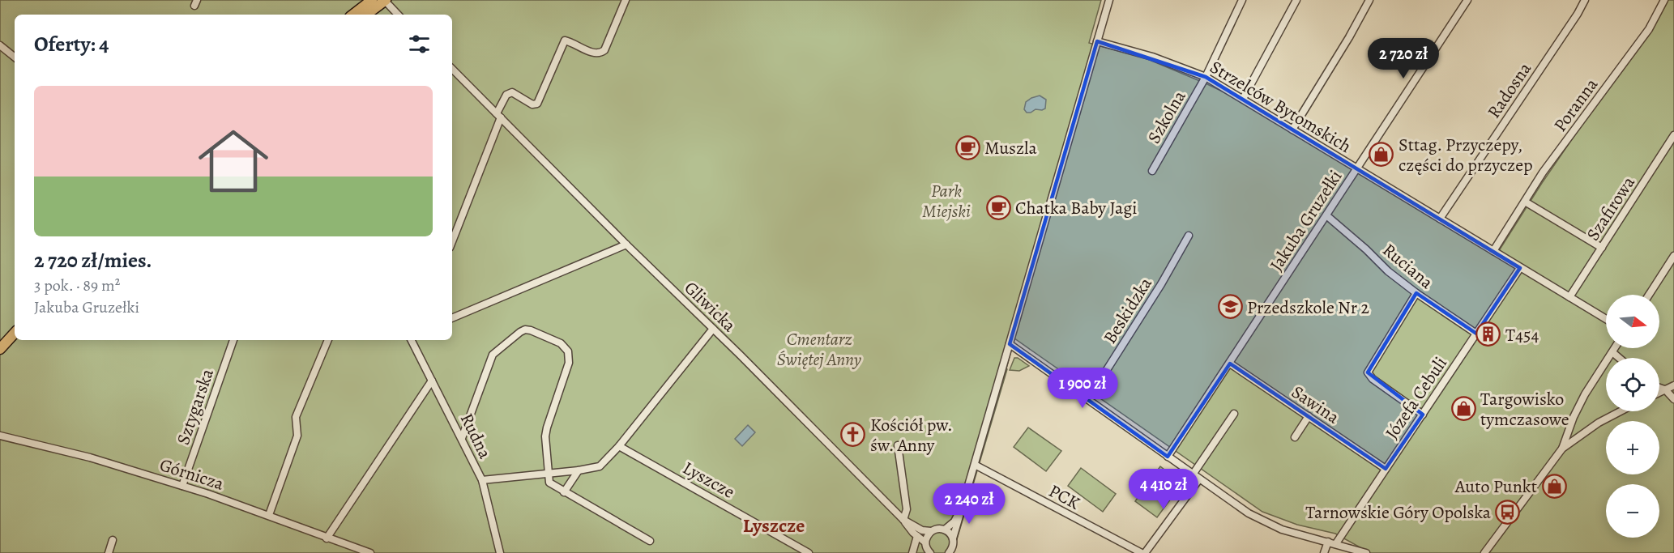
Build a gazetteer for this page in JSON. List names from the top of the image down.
{
  "streets": {
    "street": [
      "Radosna",
      "Poranna",
      "Strzelców Bytomskich",
      "Szkolna",
      "Szafirowa",
      "Jakuba Gruzełki",
      "Ruciana",
      "Gliwicka",
      "Beskidzka",
      "Józefa Cebuli",
      "Sawina",
      "Sztygarska",
      "Rudna",
      "Górnicza",
      "Lyszcze",
      "PCK"
    ]
  },
  "crossings": [
    ["Radosna", "Strzelców Bytomskich"],
    ["Poranna", "Strzelców Bytomskich"],
    ["Strzelców Bytomskich", "Szkolna"],
    ["Strzelców Bytomskich", "Szafirowa"],
    ["Strzelców Bytomskich", "Jakuba Gruzełki"],
    ["Strzelców Bytomskich", "Józefa Cebuli"],
    ["Jakuba Gruzełki", "Ruciana"],
    ["Jakuba Gruzełki", "Sawina"],
    ["Ruciana", "Józefa Cebuli"],
    ["Józefa Cebuli", "Sawina"],
    ["Sztygarska", "Górnicza"]
  ],
  "districts": ["Lyszcze"],
  "parks": ["Park Miejski", "Cmentarz Świętej Anny"],
  "places": {
    "cafe": ["Muszla", "Chatka Baby Jagi"],
    "shop": ["Sttag. Przyczepy, części do przyczep", "Targowisko tymczasowe", "Auto Punkt"],
    "school or university": ["Przedszkole Nr 2"],
    "building": ["T454"],
    "church": ["Kościół pw. św. Anny"],
    "bus stop": ["Tarnowskie Góry Opolska"]
  },
  "north": "right",
  "page": {
    "heading": "Oferty: 4",
    "price": [
      "2 720 zł",
      "1 900 zł",
      "4 410 zł",
      "2 240 zł"
    ],
    "list": [
      {
        "name": "2 720 zł/mies.",
        "note": "3 pok. · 89 m² · Jakuba Gruzełki"
      }
    ],
    "map_buttons": ["+", "−"]
  }
}
